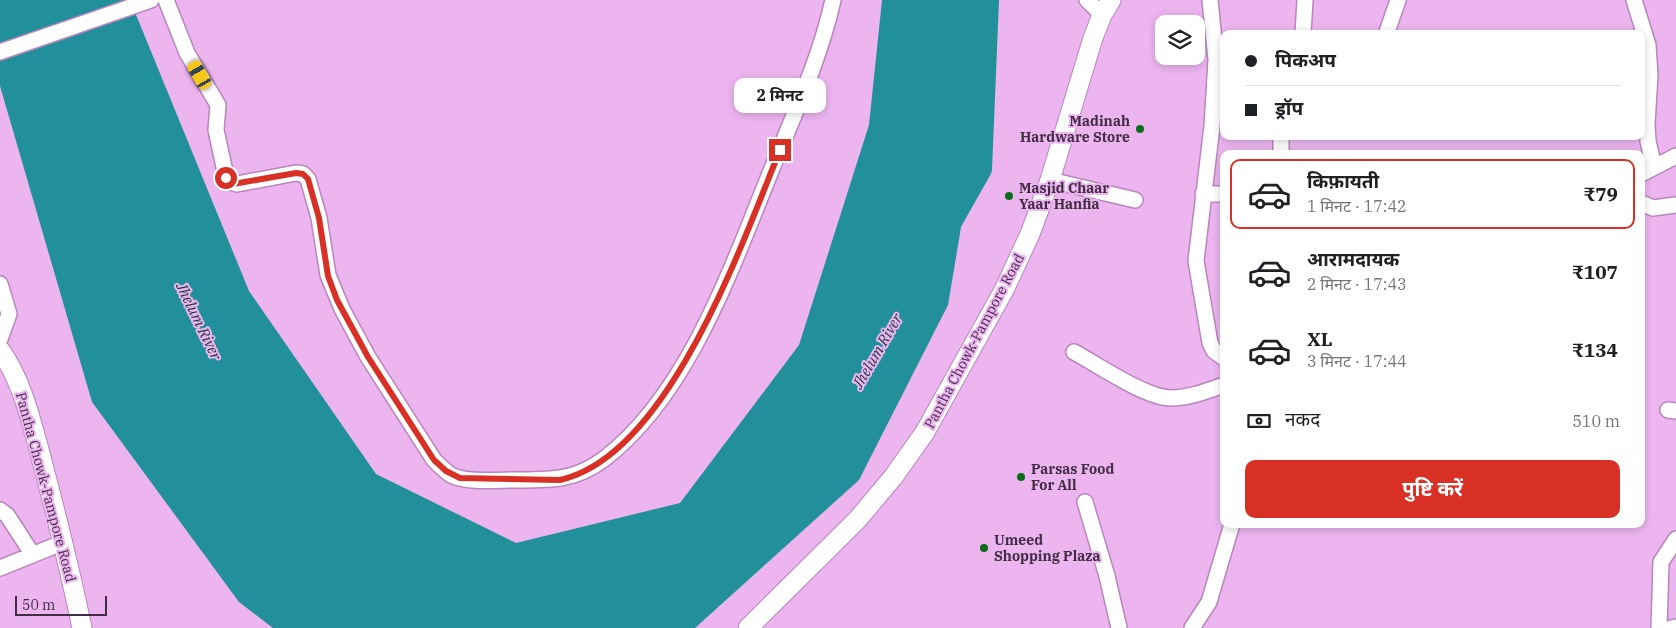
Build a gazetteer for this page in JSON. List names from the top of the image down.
{
  "streets": {
    "main road": ["Pantha Chowk-Pampore Road"]
  },
  "water": ["Jhelum River"],
  "places": [
    "Madinah Hardware Store",
    "Masjid Chaar Yaar Hanfia",
    "Parsas Food For All",
    "Umeed Shopping Plaza"
  ],
  "scale_bar": "50 m",
  "page": {
    "banner": ["पिकअप", "ड्रॉप"],
    "bubble": "2 मिनट",
    "list": [
      {
        "name": "किफ़ायती",
        "note": "1 मिनट · 17:42",
        "value": "₹79"
      },
      {
        "name": "आरामदायक",
        "note": "2 मिनट · 17:43",
        "value": "₹107"
      },
      {
        "name": "XL",
        "note": "3 मिनट · 17:44",
        "value": "₹134"
      }
    ],
    "pay": ["नकद", "510 m"],
    "buttons": "पुष्टि करें",
    "scale": "50 m"
  }
}
